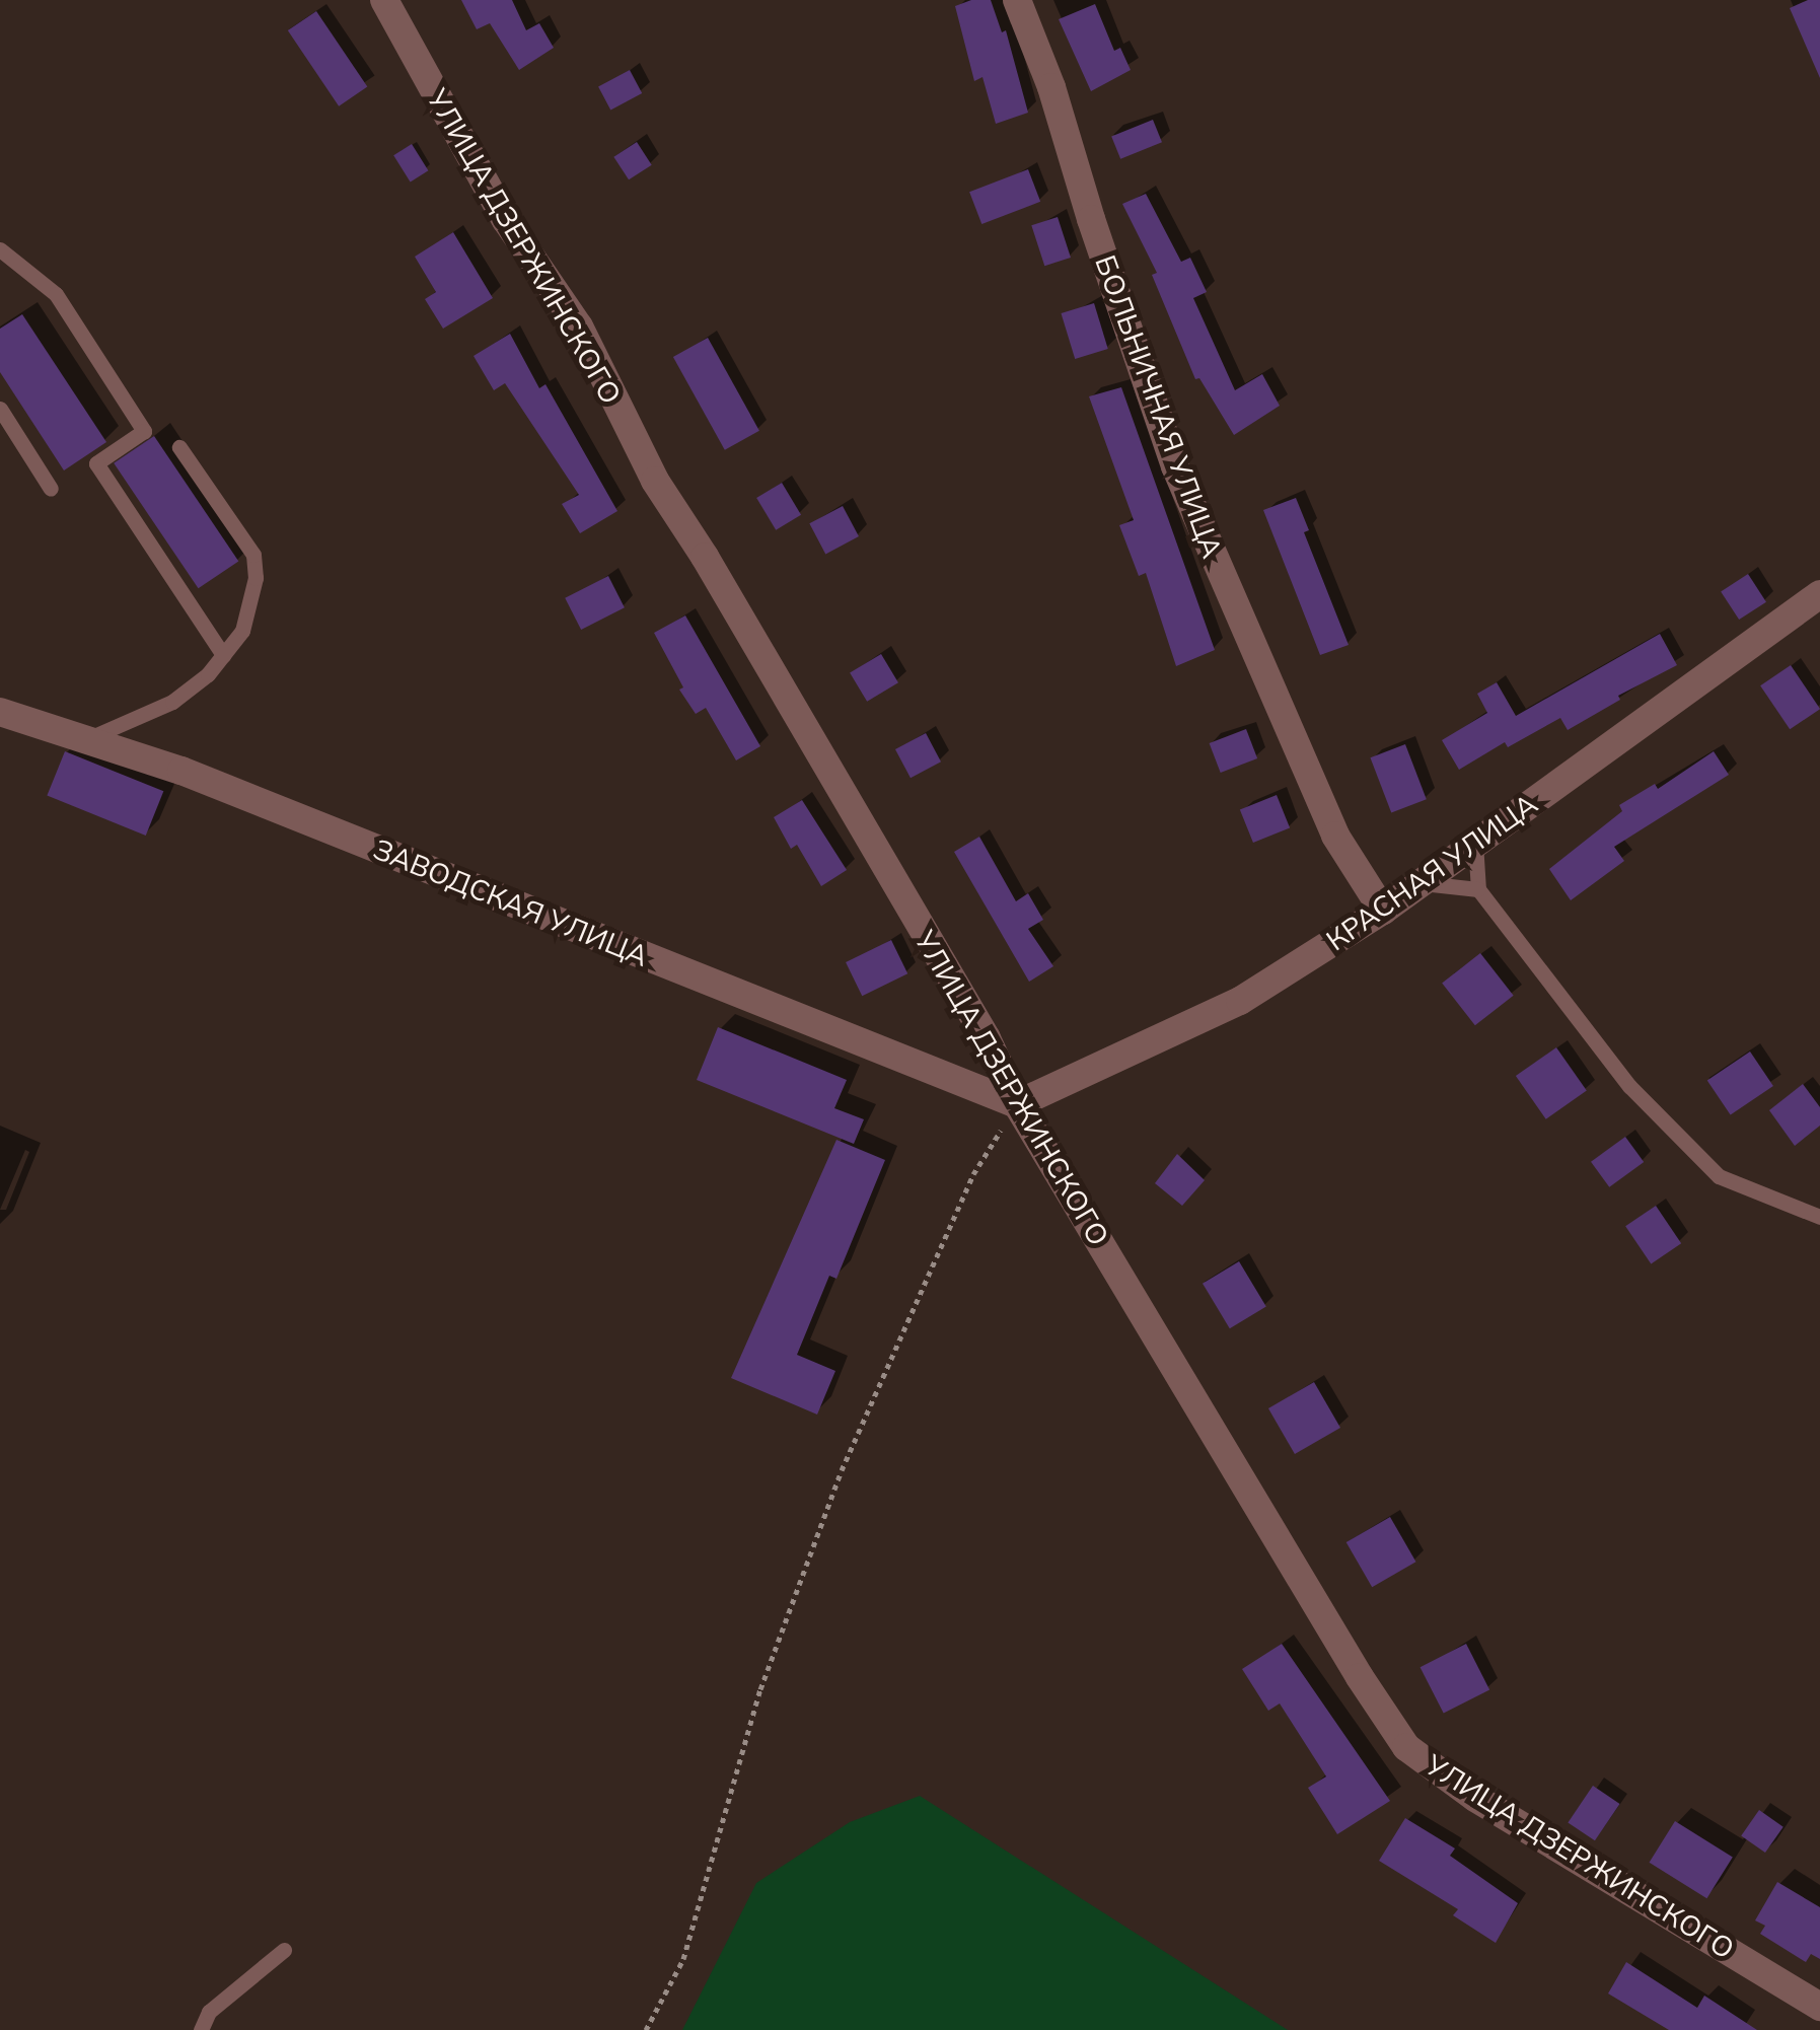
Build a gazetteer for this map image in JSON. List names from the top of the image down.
{
  "streets": {
    "street": [
      "УЛИЦА ДЗЕРЖИНСКОГО",
      "БОЛЬНИЧНАЯ УЛИЦА",
      "КРАСНАЯ УЛИЦА",
      "ЗАВОДСКАЯ УЛИЦА"
    ]
  },
  "crossings": [
    ["УЛИЦА ДЗЕРЖИНСКОГО", "КРАСНАЯ УЛИЦА"],
    ["УЛИЦА ДЗЕРЖИНСКОГО", "ЗАВОДСКАЯ УЛИЦА"],
    ["БОЛЬНИЧНАЯ УЛИЦА", "КРАСНАЯ УЛИЦА"],
    ["КРАСНАЯ УЛИЦА", "ЗАВОДСКАЯ УЛИЦА"]
  ]
}
